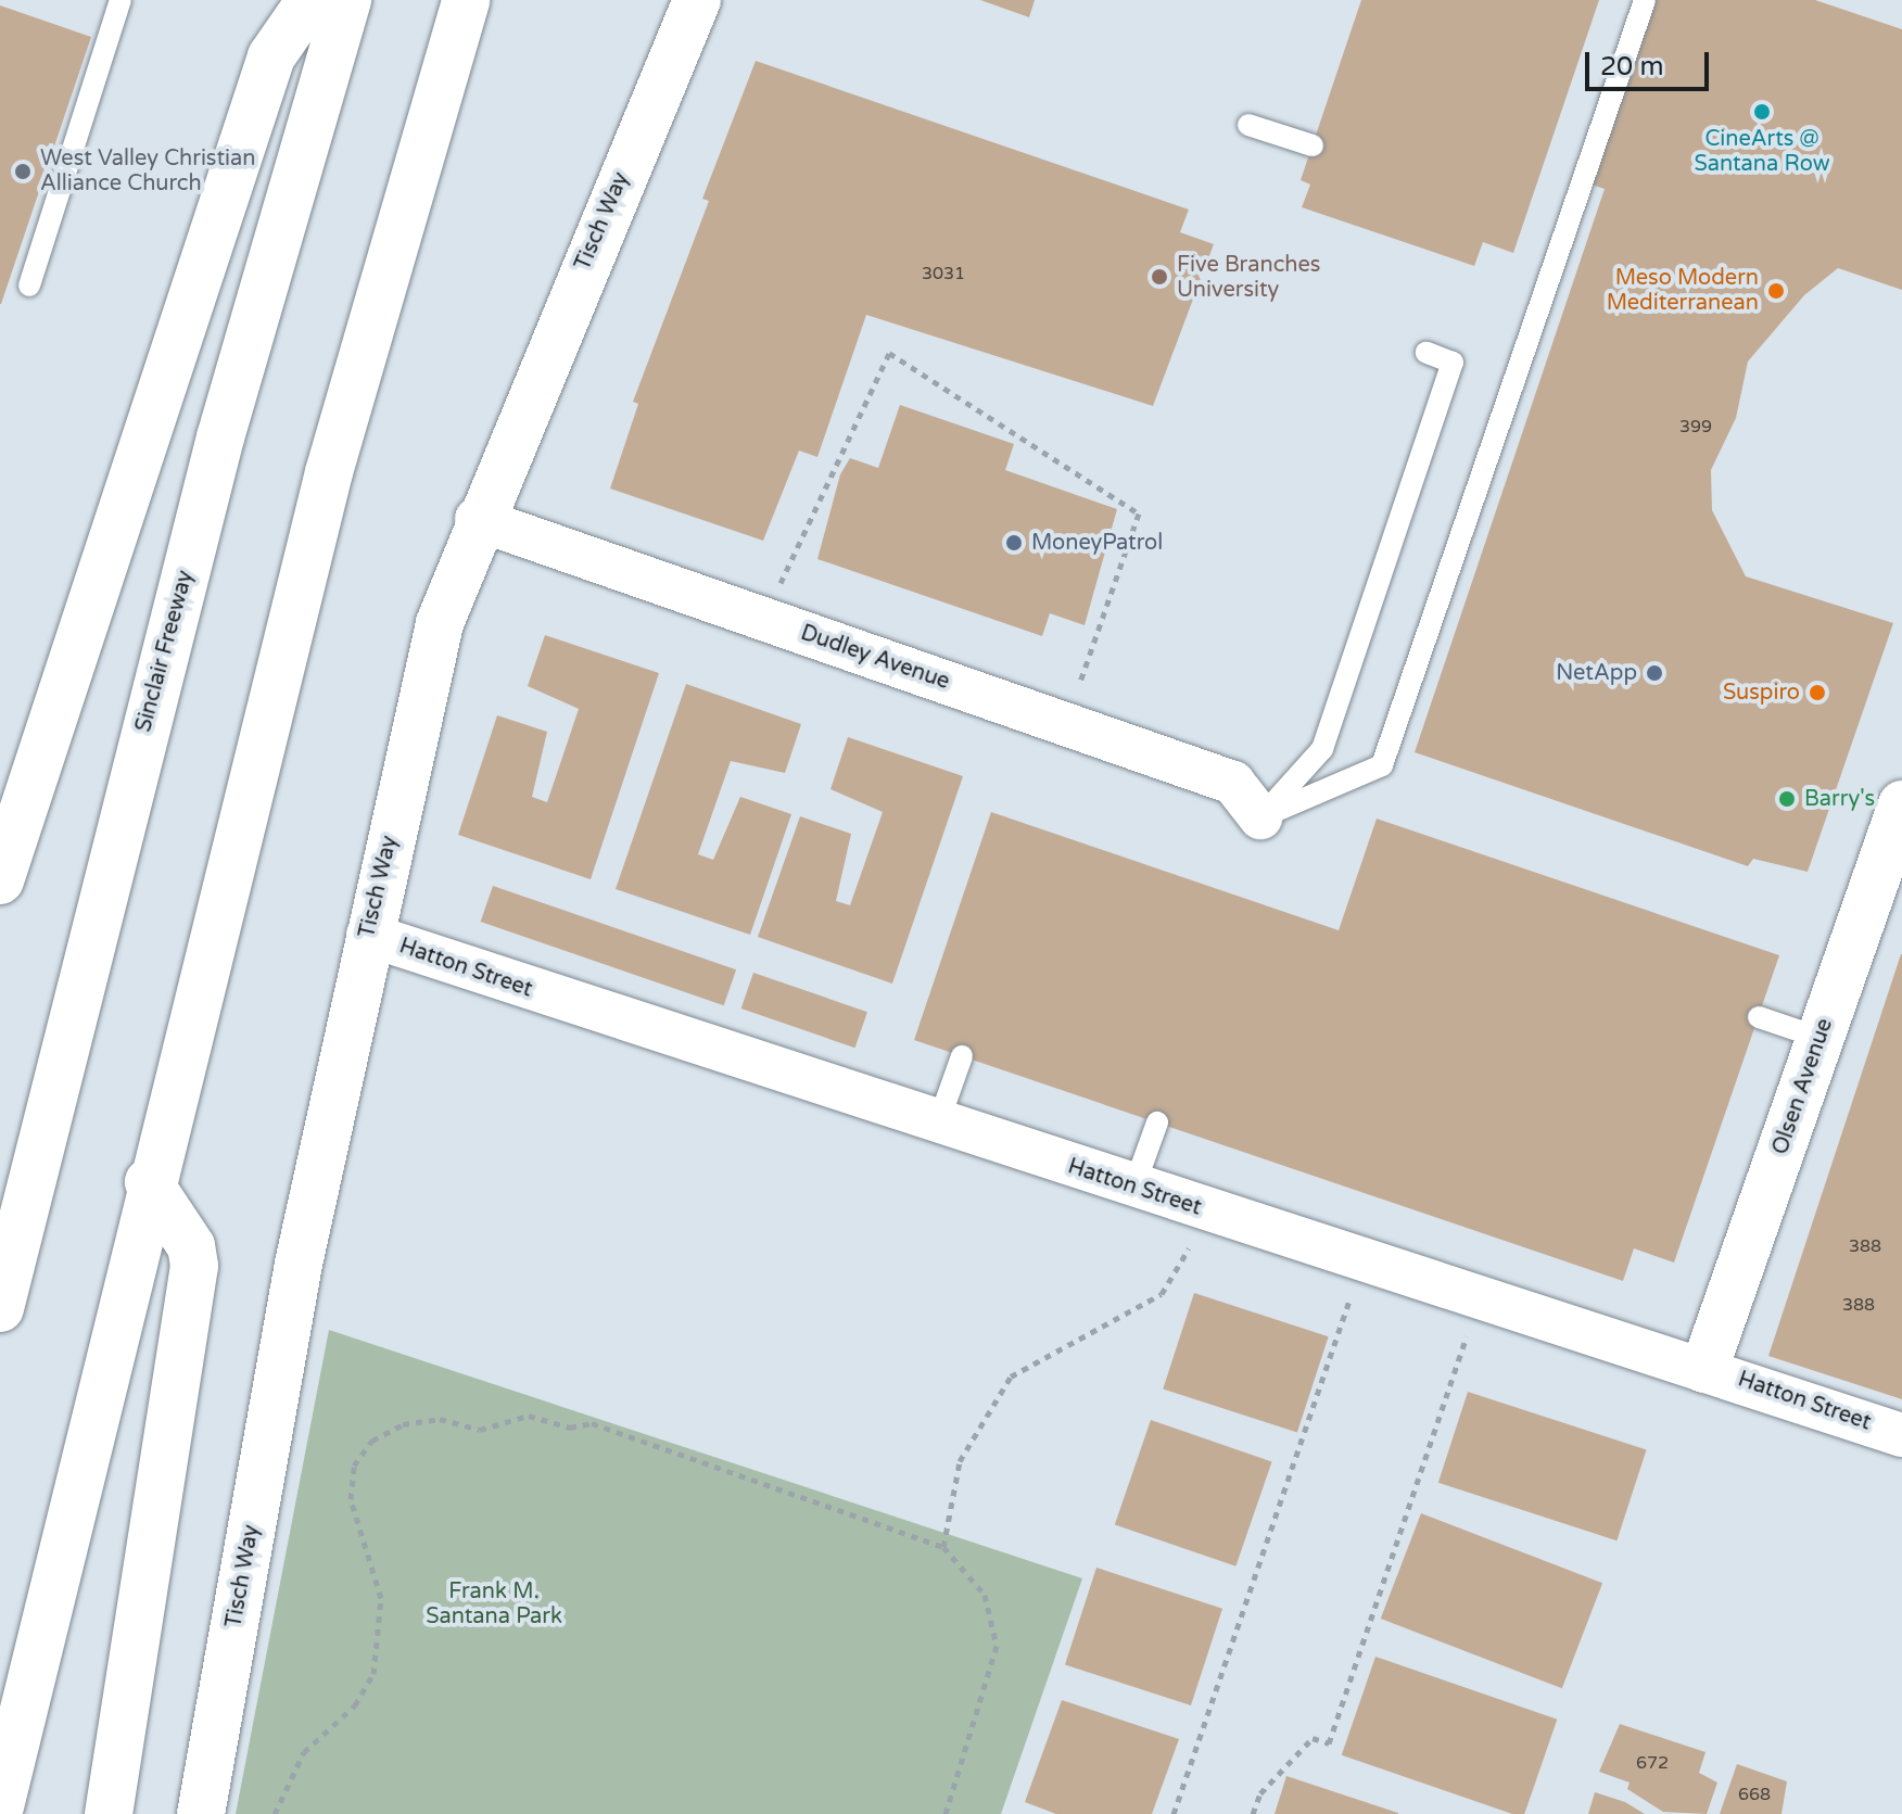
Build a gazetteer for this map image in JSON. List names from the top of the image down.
{
  "streets": {
    "main road": ["Tisch Way", "Sinclair Freeway", "Olsen Avenue"],
    "street": ["Dudley Avenue", "Hatton Street"]
  },
  "crossings": [
    ["Tisch Way", "Dudley Avenue"],
    ["Tisch Way", "Hatton Street"],
    ["Hatton Street", "Olsen Avenue"]
  ],
  "parks": ["Frank M. Santana Park"],
  "places": [
    "CineArts @ Santana Row",
    "West Valley Christian Alliance Church",
    "Five Branches University",
    "Meso Modern Mediterranean",
    "MoneyPatrol",
    "NetApp",
    "Suspiro",
    "Barry's"
  ],
  "house_numbers": [
    "3031",
    "399",
    "388",
    "388",
    "672",
    "668"
  ],
  "scale_bar": "20 m"
}
